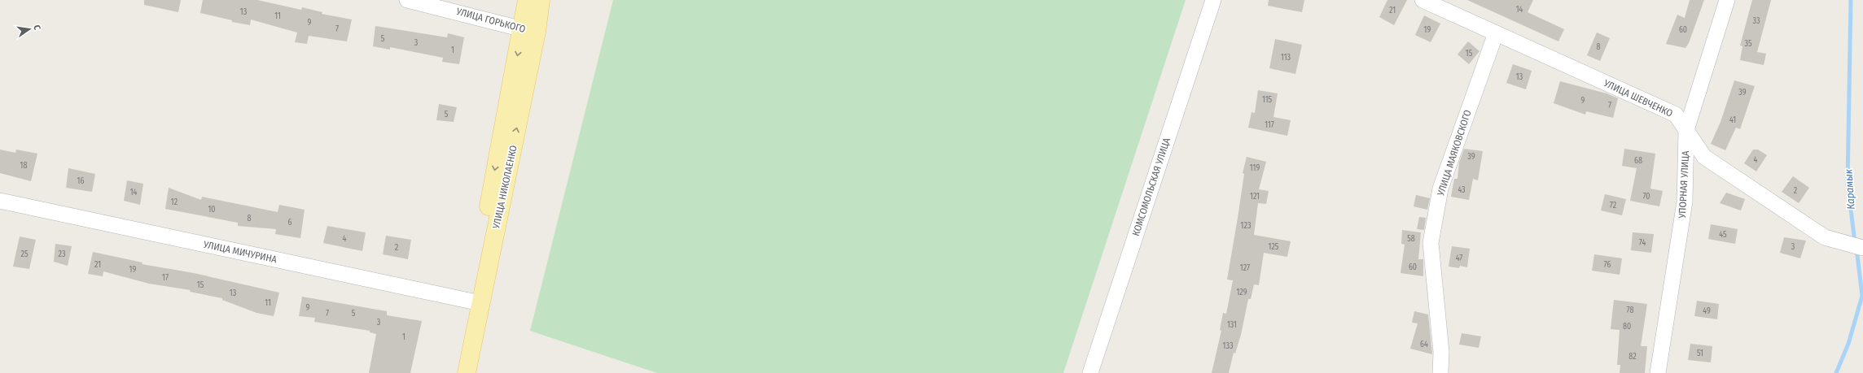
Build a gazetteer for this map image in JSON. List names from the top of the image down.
{
  "streets": {
    "main road": ["УЛИЦА НИКОЛАЕНКО"],
    "street": [
      "УЛИЦА ГОРЬКОГО",
      "УЛИЦА ШЕВЧЕНКО",
      "УЛИЦА МАЯКОВСКОГО",
      "УПОРНАЯ УЛИЦА",
      "КОМСОМОЛЬСКАЯ УЛИЦА",
      "УЛИЦА МИЧУРИНА"
    ]
  },
  "crossings": [
    ["УЛИЦА ГОРЬКОГО", "УЛИЦА НИКОЛАЕНКО"],
    ["УЛИЦА ШЕВЧЕНКО", "УЛИЦА МАЯКОВСКОГО"],
    ["УЛИЦА ШЕВЧЕНКО", "УПОРНАЯ УЛИЦА"],
    ["УЛИЦА НИКОЛАЕНКО", "УЛИЦА МИЧУРИНА"]
  ],
  "water": ["Карамык"],
  "house_numbers": [
    "14",
    "21",
    "13",
    "11",
    "33",
    "9",
    "7",
    "19",
    "60",
    "5",
    "3",
    "35",
    "8",
    "1",
    "15",
    "113",
    "13",
    "39",
    "115",
    "9",
    "7",
    "5",
    "41",
    "117",
    "39",
    "4",
    "68",
    "18",
    "119",
    "16",
    "43",
    "2",
    "14",
    "121",
    "70",
    "12",
    "72",
    "10",
    "8",
    "6",
    "123",
    "45",
    "4",
    "58",
    "74",
    "125",
    "3",
    "2",
    "25",
    "23",
    "47",
    "21",
    "76",
    "60",
    "127",
    "19",
    "17",
    "15",
    "129",
    "13",
    "11",
    "9",
    "78",
    "49",
    "7",
    "5",
    "3",
    "131",
    "80",
    "1",
    "64",
    "133",
    "51",
    "82"
  ],
  "north": "right"
}
